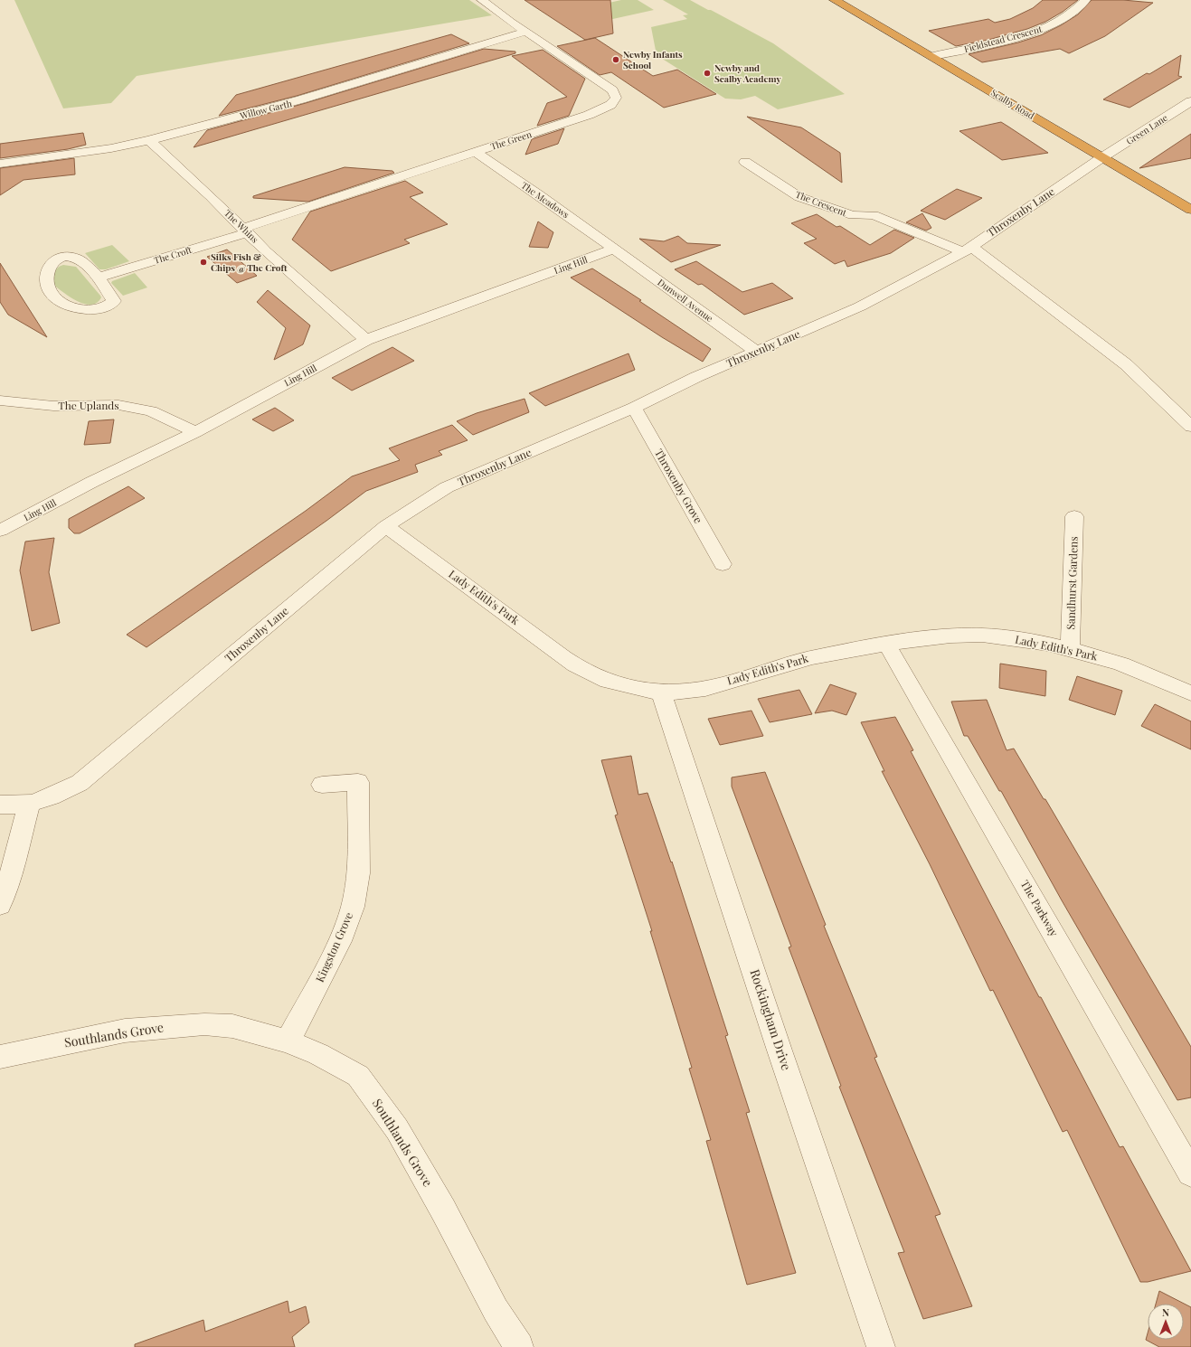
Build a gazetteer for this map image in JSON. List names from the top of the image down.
{
  "streets": {
    "highway": ["Scalby Road"],
    "street": [
      "Fieldstead Crescent",
      "Willow Garth",
      "Green Lane",
      "The Green",
      "The Meadows",
      "The Crescent",
      "Throxenby Lane",
      "The Whins",
      "The Croft",
      "Ling Hill",
      "Dunwell Avenue",
      "The Uplands",
      "Throxenby Grove",
      "Sandhurst Gardens",
      "Lady Edith's Park",
      "The Parkway",
      "Kingston Grove",
      "Rockingham Drive",
      "Southlands Grove"
    ]
  },
  "crossings": [
    ["Fieldstead Crescent", "Scalby Road"],
    ["Scalby Road", "Green Lane"],
    ["Scalby Road", "Throxenby Lane"],
    ["Willow Garth", "The Green"],
    ["Willow Garth", "The Whins"],
    ["Green Lane", "Throxenby Lane"],
    ["The Green", "The Meadows"],
    ["The Green", "The Whins"],
    ["The Green", "The Croft"],
    ["The Meadows", "Ling Hill"],
    ["The Meadows", "Dunwell Avenue"],
    ["The Crescent", "Throxenby Lane"],
    ["Throxenby Lane", "Dunwell Avenue"],
    ["Throxenby Lane", "Throxenby Grove"],
    ["Throxenby Lane", "Lady Edith's Park"],
    ["The Whins", "The Croft"],
    ["The Whins", "Ling Hill"],
    ["Ling Hill", "Dunwell Avenue"],
    ["Ling Hill", "The Uplands"],
    ["Sandhurst Gardens", "Lady Edith's Park"],
    ["Lady Edith's Park", "The Parkway"],
    ["Lady Edith's Park", "Rockingham Drive"],
    ["Kingston Grove", "Southlands Grove"]
  ],
  "places": ["Newby Infants School", "Newby and Scalby Academy", "Silks Fish & Chips @ The Croft"],
  "north": "top"
}
